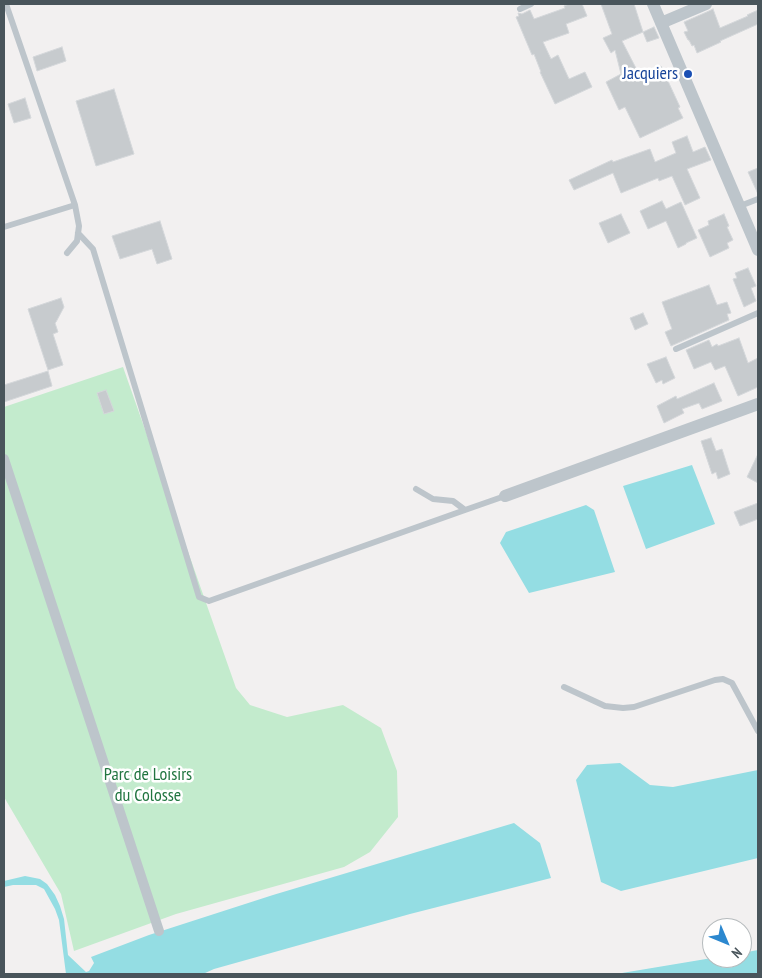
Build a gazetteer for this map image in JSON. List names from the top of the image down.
{
  "parks": ["Parc de Loisirs du Colosse"],
  "places": ["Jacquiers"],
  "north": "bottom right"
}
